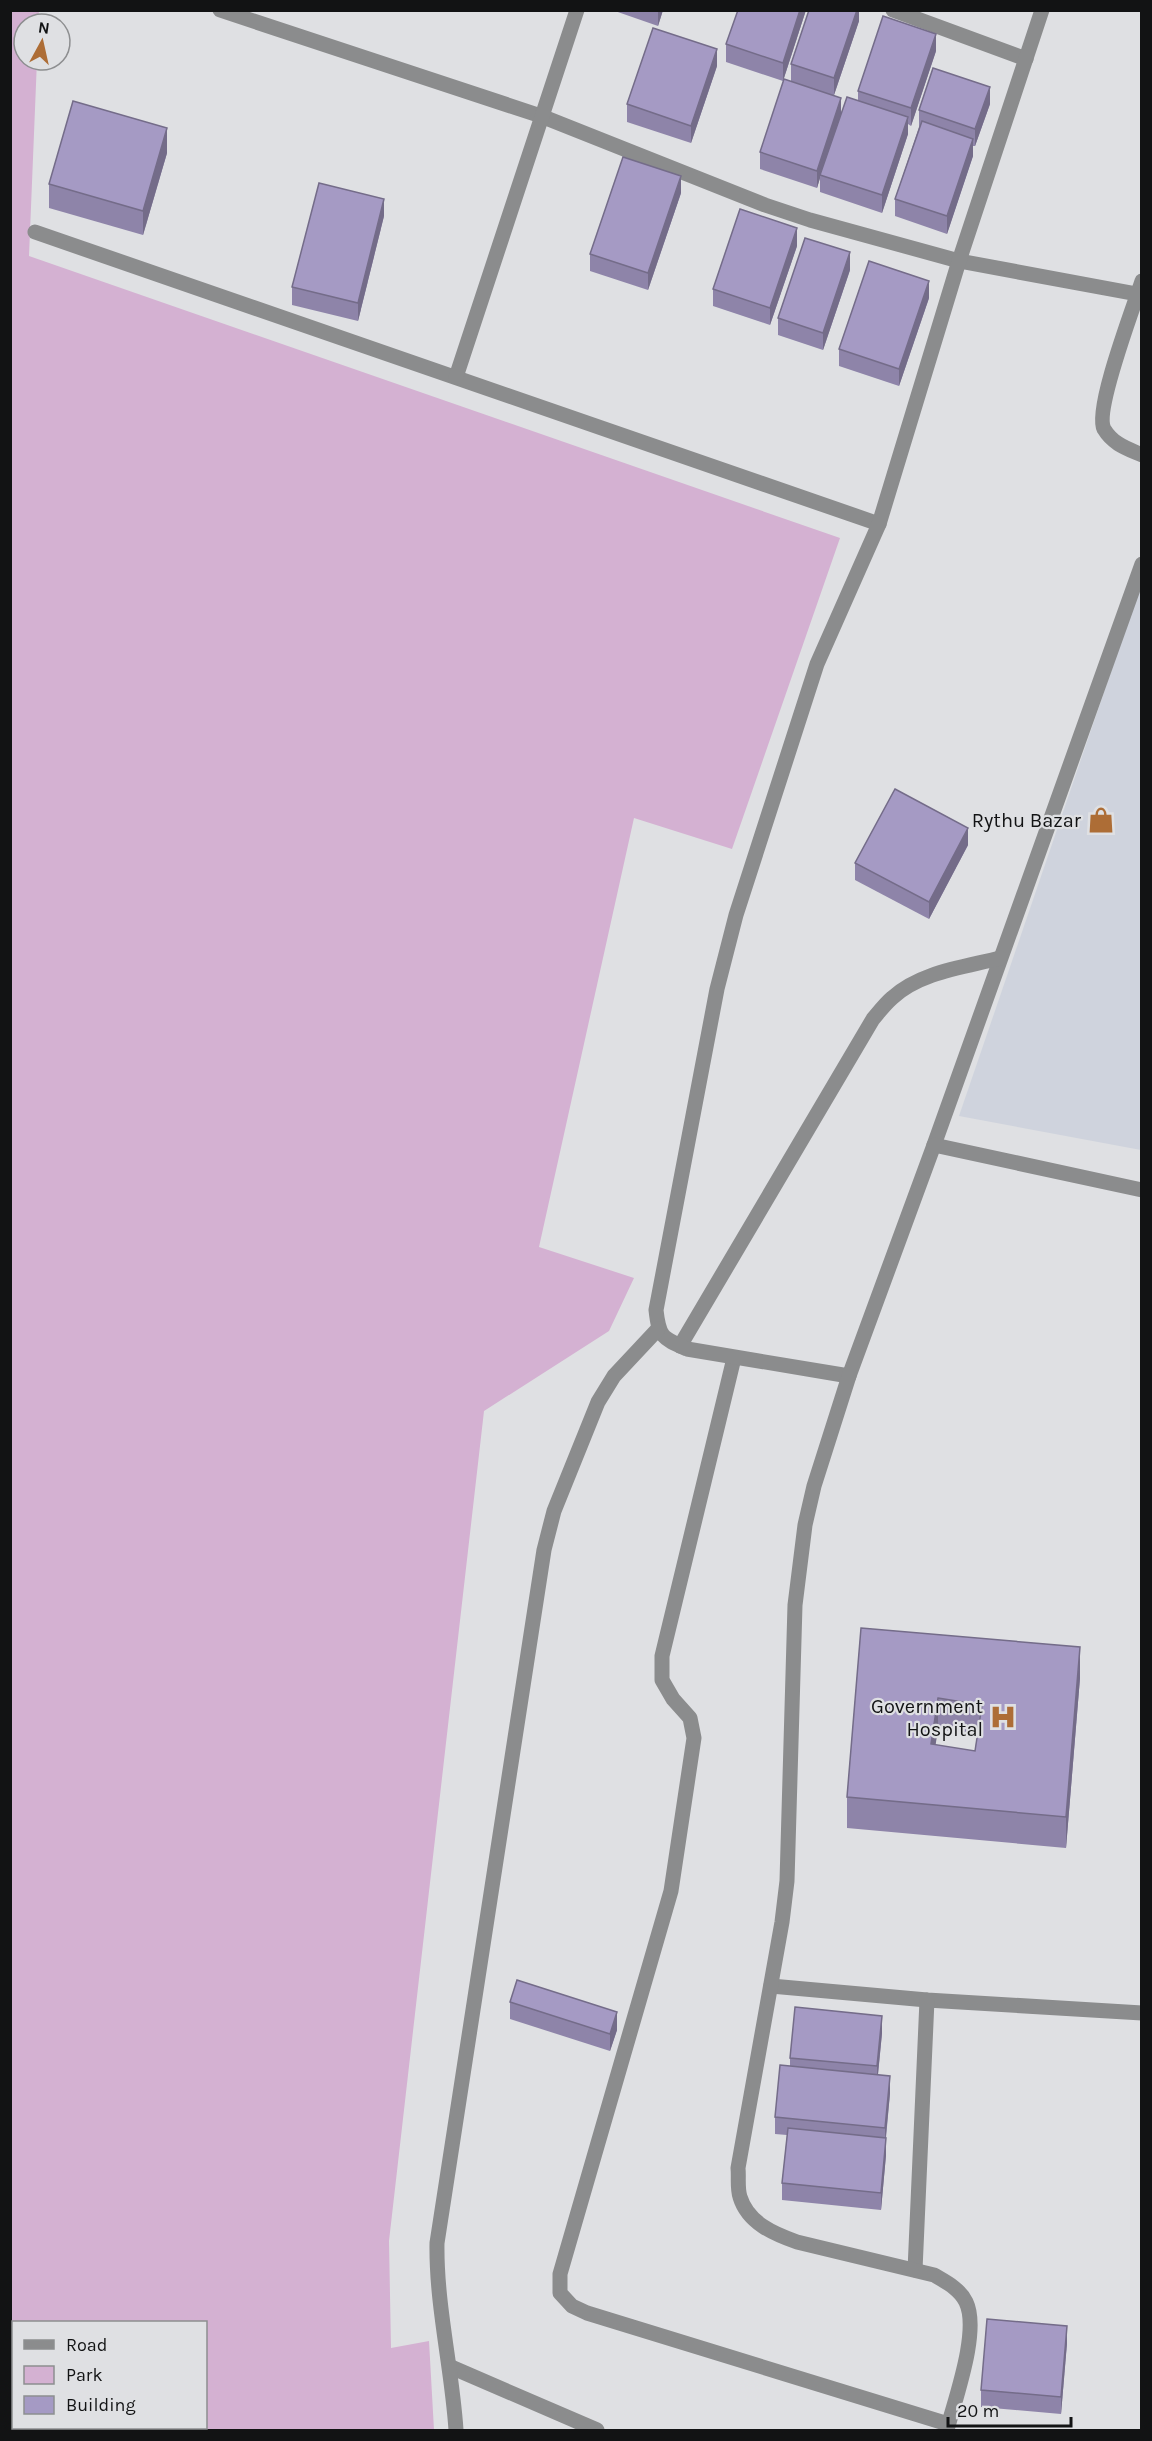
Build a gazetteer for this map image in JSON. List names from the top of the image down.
{
  "places": {
    "shop": ["Rythu Bazar"],
    "hospital": ["Government Hospital"]
  },
  "legend": ["Road", "Park", "Building"],
  "scale_bar": "20 m",
  "north": "top"
}
